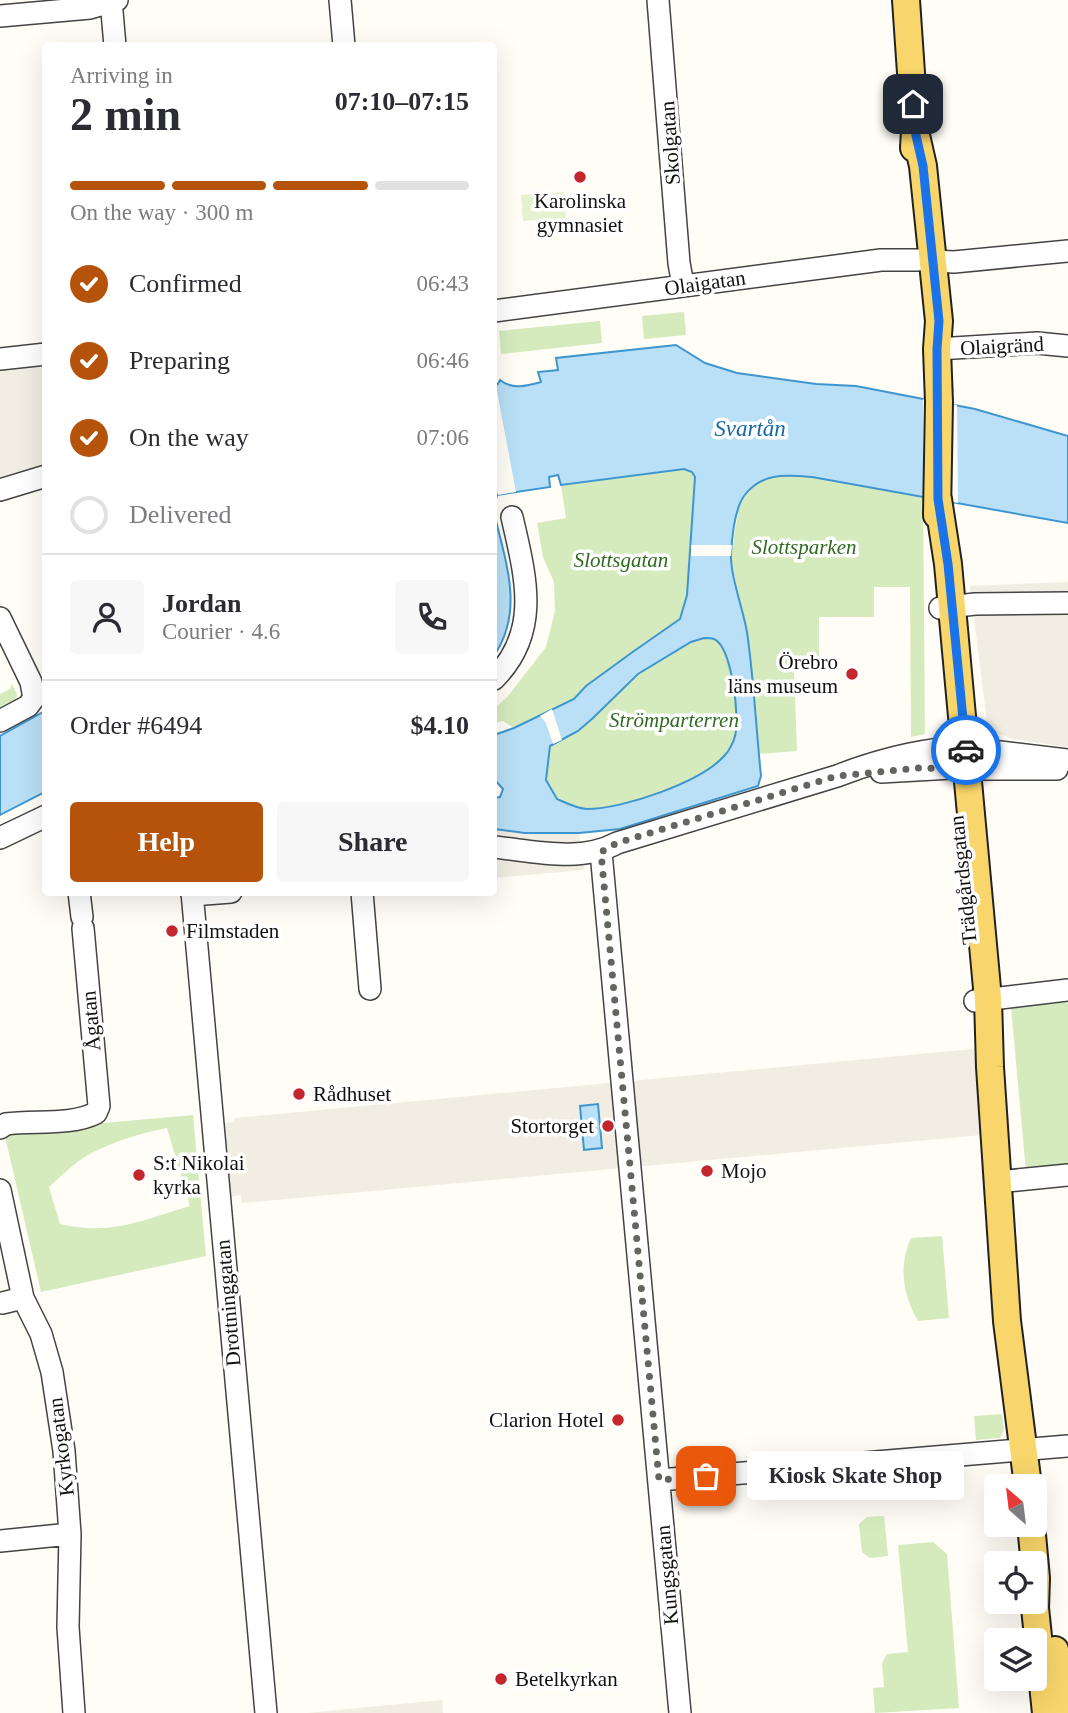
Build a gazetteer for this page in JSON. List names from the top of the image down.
{
  "streets": {
    "main road": ["Trädgårdsgatan"],
    "street": [
      "Skolgatan",
      "Olaigatan",
      "Olaigränd",
      "Ågatan",
      "Drottninggatan",
      "Kyrkogatan",
      "Kungsgatan"
    ]
  },
  "crossings": [
    ["Skolgatan", "Olaigatan"],
    ["Olaigatan", "Trädgårdsgatan"],
    ["Olaigränd", "Trädgårdsgatan"]
  ],
  "water": ["Svartån"],
  "parks": ["Slottsparken", "Slottsgatan", "Strömparterren"],
  "places": [
    "Karolinska gymnasiet",
    "Örebro läns museum",
    "Filmstaden",
    "Rådhuset",
    "Stortorget",
    "Mojo",
    "S:t Nikolai kyrka",
    "Clarion Hotel",
    "Kiosk Skate Shop",
    "Betelkyrkan"
  ],
  "north": "top left",
  "page": {
    "heading": ["2 min", "Arriving in", "07:10–07:15"],
    "panel": [
      "Jordan",
      "Courier · 4.6",
      "Order #6494",
      "$4.10"
    ],
    "bar": "On the way · 300 m",
    "list": [
      ["Confirmed", "06:43"],
      ["Preparing", "06:46"],
      ["On the way", "07:06"],
      "Delivered"
    ],
    "buttons": ["Help", "Share"],
    "bubble": "Kiosk Skate Shop"
  }
}
